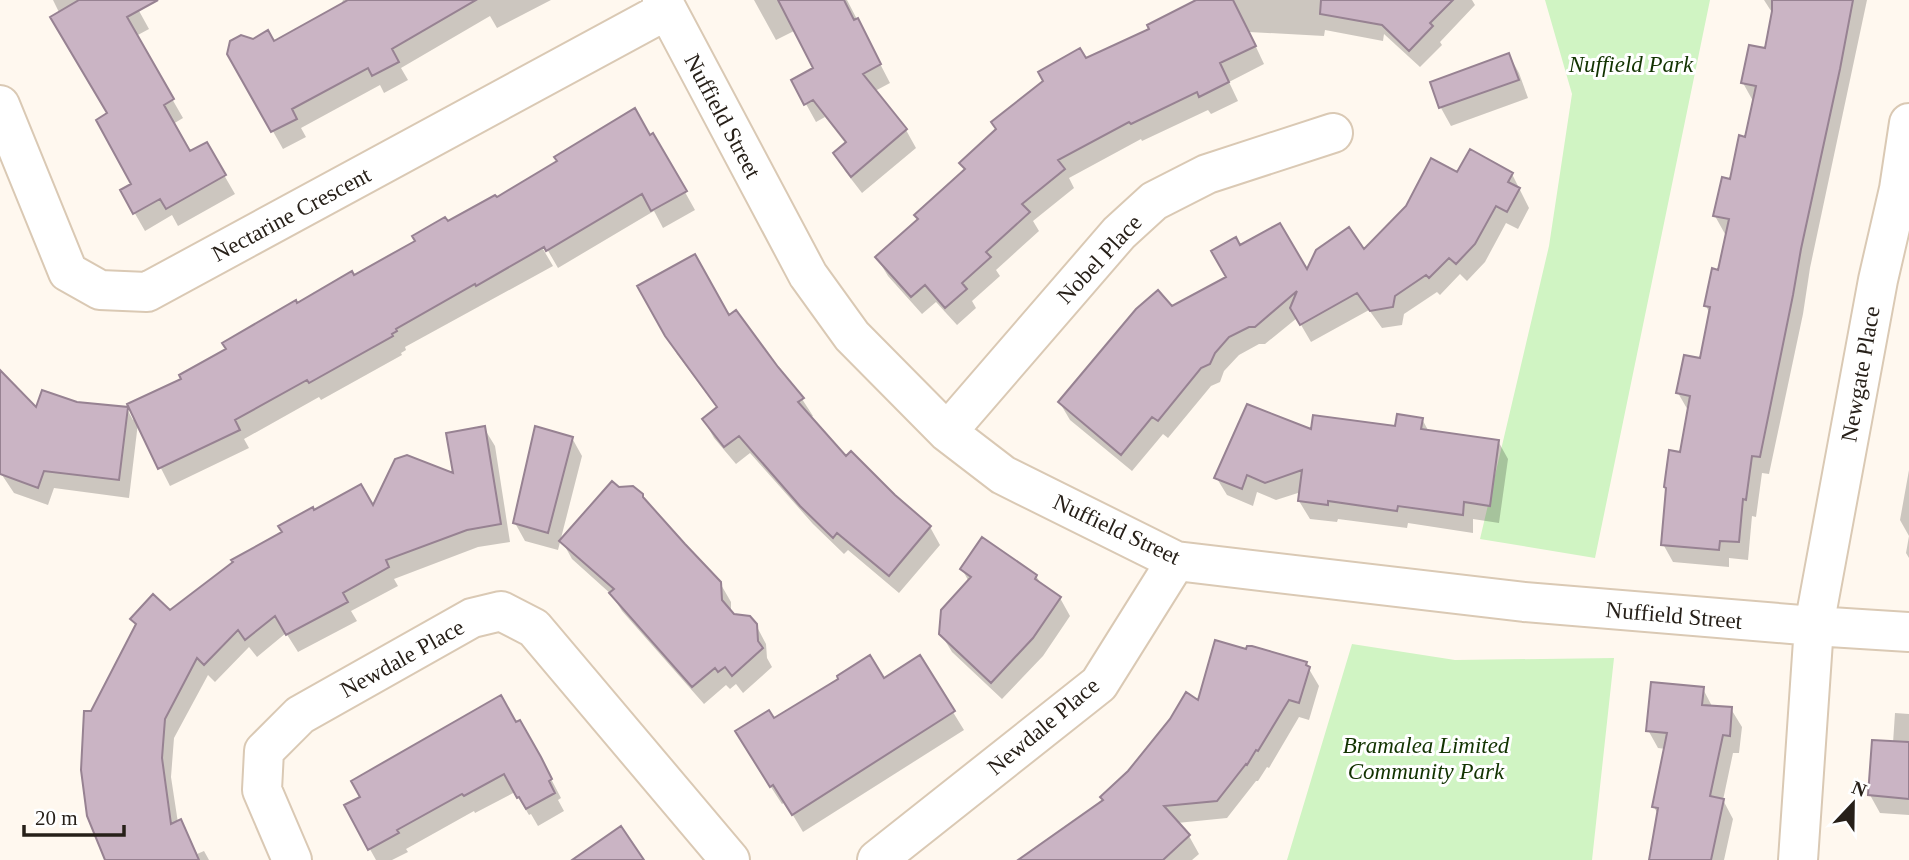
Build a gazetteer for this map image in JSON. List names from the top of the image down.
{
  "streets": {
    "street": [
      "Nuffield Street",
      "Nectarine Crescent",
      "Nobel Place",
      "Newgate Place",
      "Newdale Place"
    ]
  },
  "crossings": [
    ["Nuffield Street", "Nectarine Crescent"],
    ["Nuffield Street", "Nobel Place"],
    ["Nuffield Street", "Newgate Place"],
    ["Nuffield Street", "Newdale Place"]
  ],
  "parks": ["Nuffield Park", "Bramalea Limited Community Park"],
  "scale_bar": "20 m",
  "north": "top"
}
